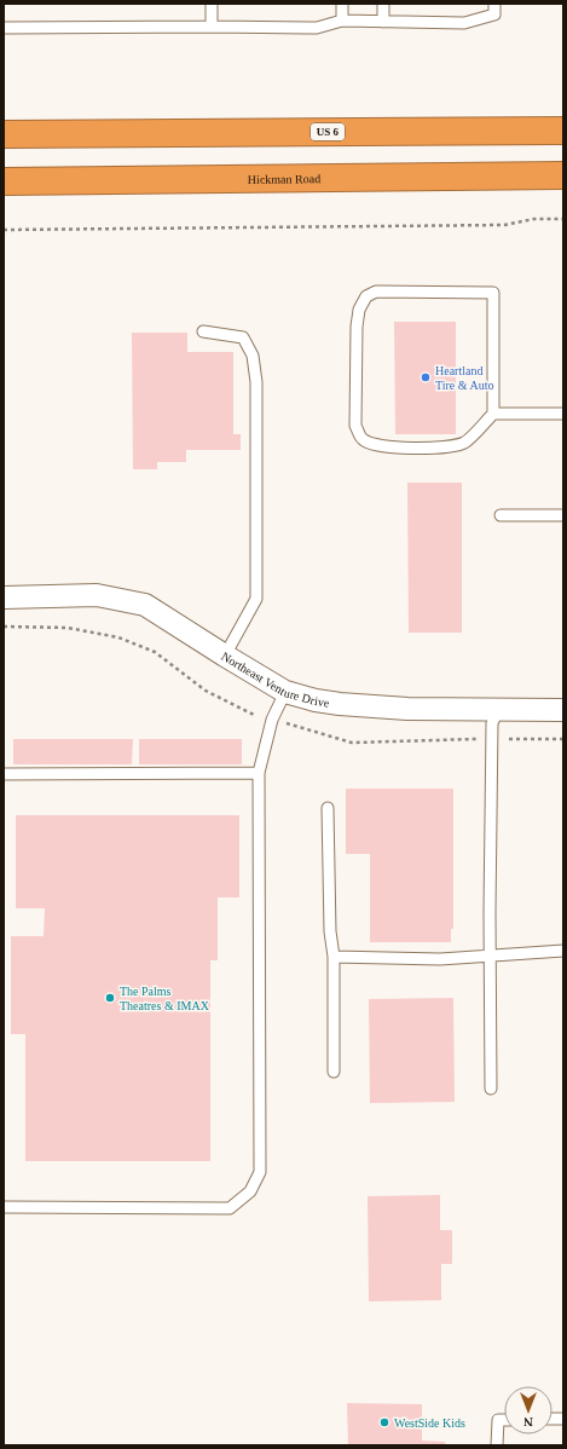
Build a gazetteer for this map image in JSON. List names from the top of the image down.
{
  "streets": {
    "highway": ["US 6", "Hickman Road"],
    "street": ["Northeast Venture Drive"]
  },
  "places": ["Heartland Tire & Auto", "The Palms Theatres & IMAX", "WestSide Kids"],
  "north": "bottom"
}
